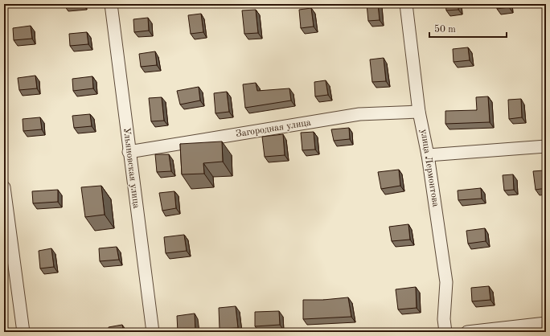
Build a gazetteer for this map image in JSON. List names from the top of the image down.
{
  "streets": {
    "street": ["Загородная улица", "Ульяновская улица", "улица Лермонтова"]
  },
  "crossings": [
    ["Загородная улица", "Ульяновская улица"],
    ["Загородная улица", "улица Лермонтова"]
  ],
  "scale_bar": "50 m"
}
